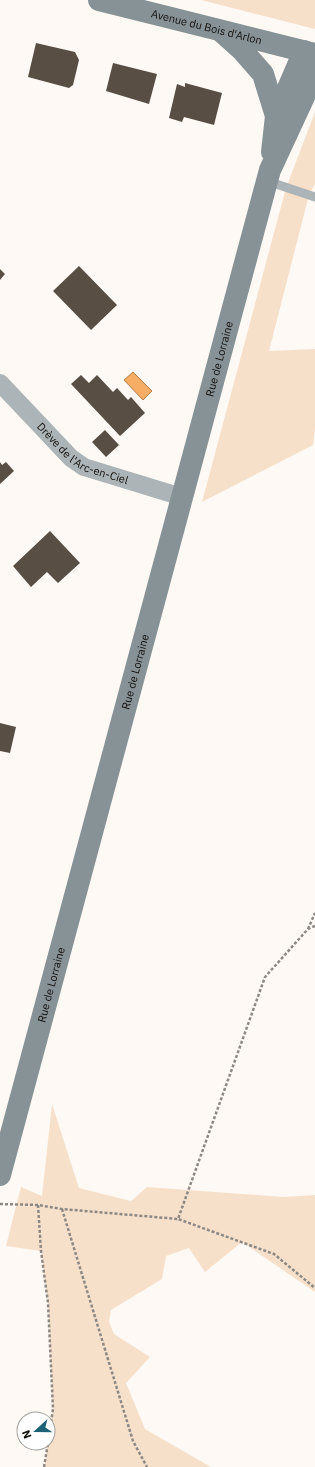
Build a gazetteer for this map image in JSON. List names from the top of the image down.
{
  "streets": {
    "main road": ["Avenue du Bois d'Arlon", "Rue de Lorraine"],
    "street": ["Drève de l'Arc-en-Ciel"]
  },
  "crossings": [
    ["Avenue du Bois d'Arlon", "Rue de Lorraine"],
    ["Rue de Lorraine", "Drève de l'Arc-en-Ciel"]
  ],
  "north": "left"
}
